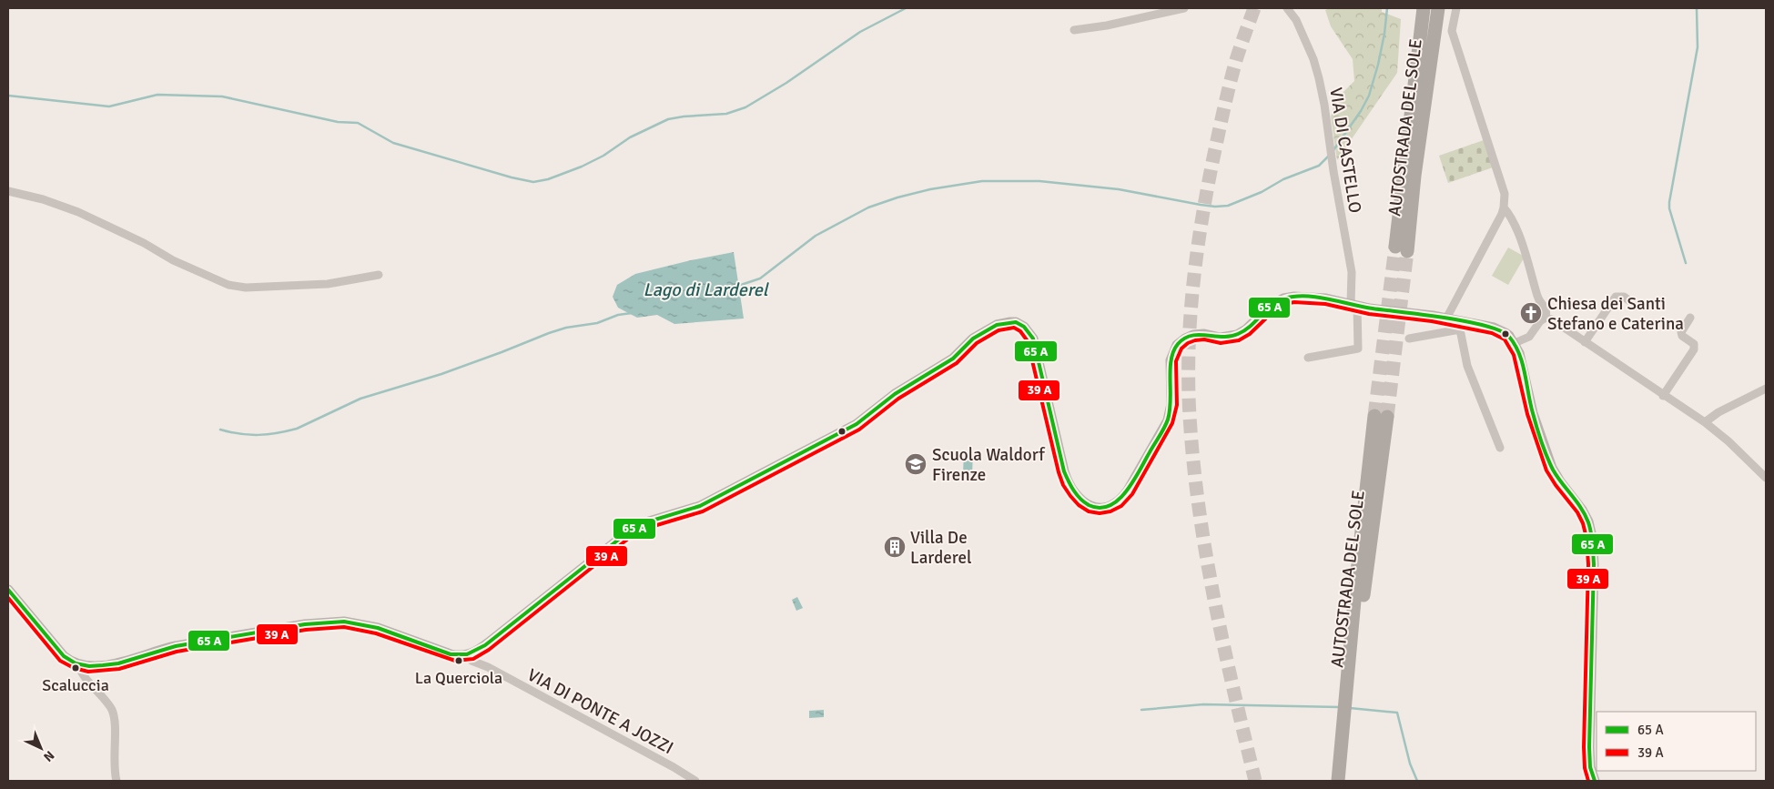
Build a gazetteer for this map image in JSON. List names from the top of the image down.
{
  "streets": {
    "highway": ["AUTOSTRADA DEL SOLE"],
    "street": ["VIA DI CASTELLO", "VIA DI PONTE A JOZZI"]
  },
  "water": ["Lago di Larderel"],
  "places": {
    "church": ["Chiesa dei Santi Stefano e Caterina"],
    "school or university": ["Scuola Waldorf Firenze"],
    "building": ["Villa De Larderel"],
    "other": ["La Querciola", "Scaluccia"]
  },
  "legend": ["65 A", "39 A"],
  "north": "bottom right"
}
